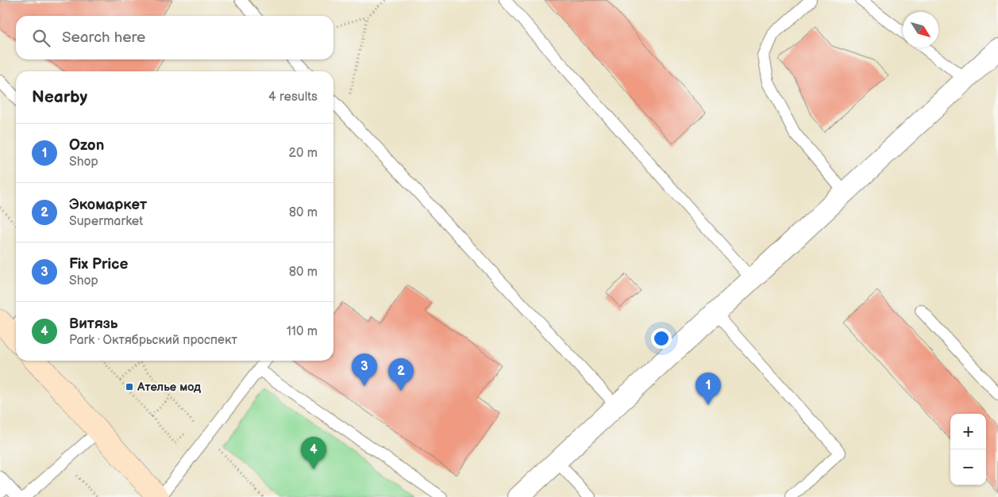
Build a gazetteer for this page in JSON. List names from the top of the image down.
{
  "places": {
    "transit": ["Ателье мод"]
  },
  "north": "bottom right",
  "page": {
    "search": "Search here",
    "heading": ["Nearby", "4 results"],
    "list": [
      {
        "mark": "1",
        "name": "Ozon",
        "note": "Shop",
        "value": "20 m"
      },
      {
        "mark": "2",
        "name": "Экомаркет",
        "note": "Supermarket",
        "value": "80 m"
      },
      {
        "mark": "3",
        "name": "Fix Price",
        "note": "Shop",
        "value": "80 m"
      },
      {
        "mark": "4",
        "name": "Витязь",
        "note": "Park · Октябрьский проспект",
        "value": "110 m"
      }
    ],
    "pins": [
      "3",
      "2",
      "1",
      "4"
    ],
    "map_buttons": ["+", "−"]
  }
}
